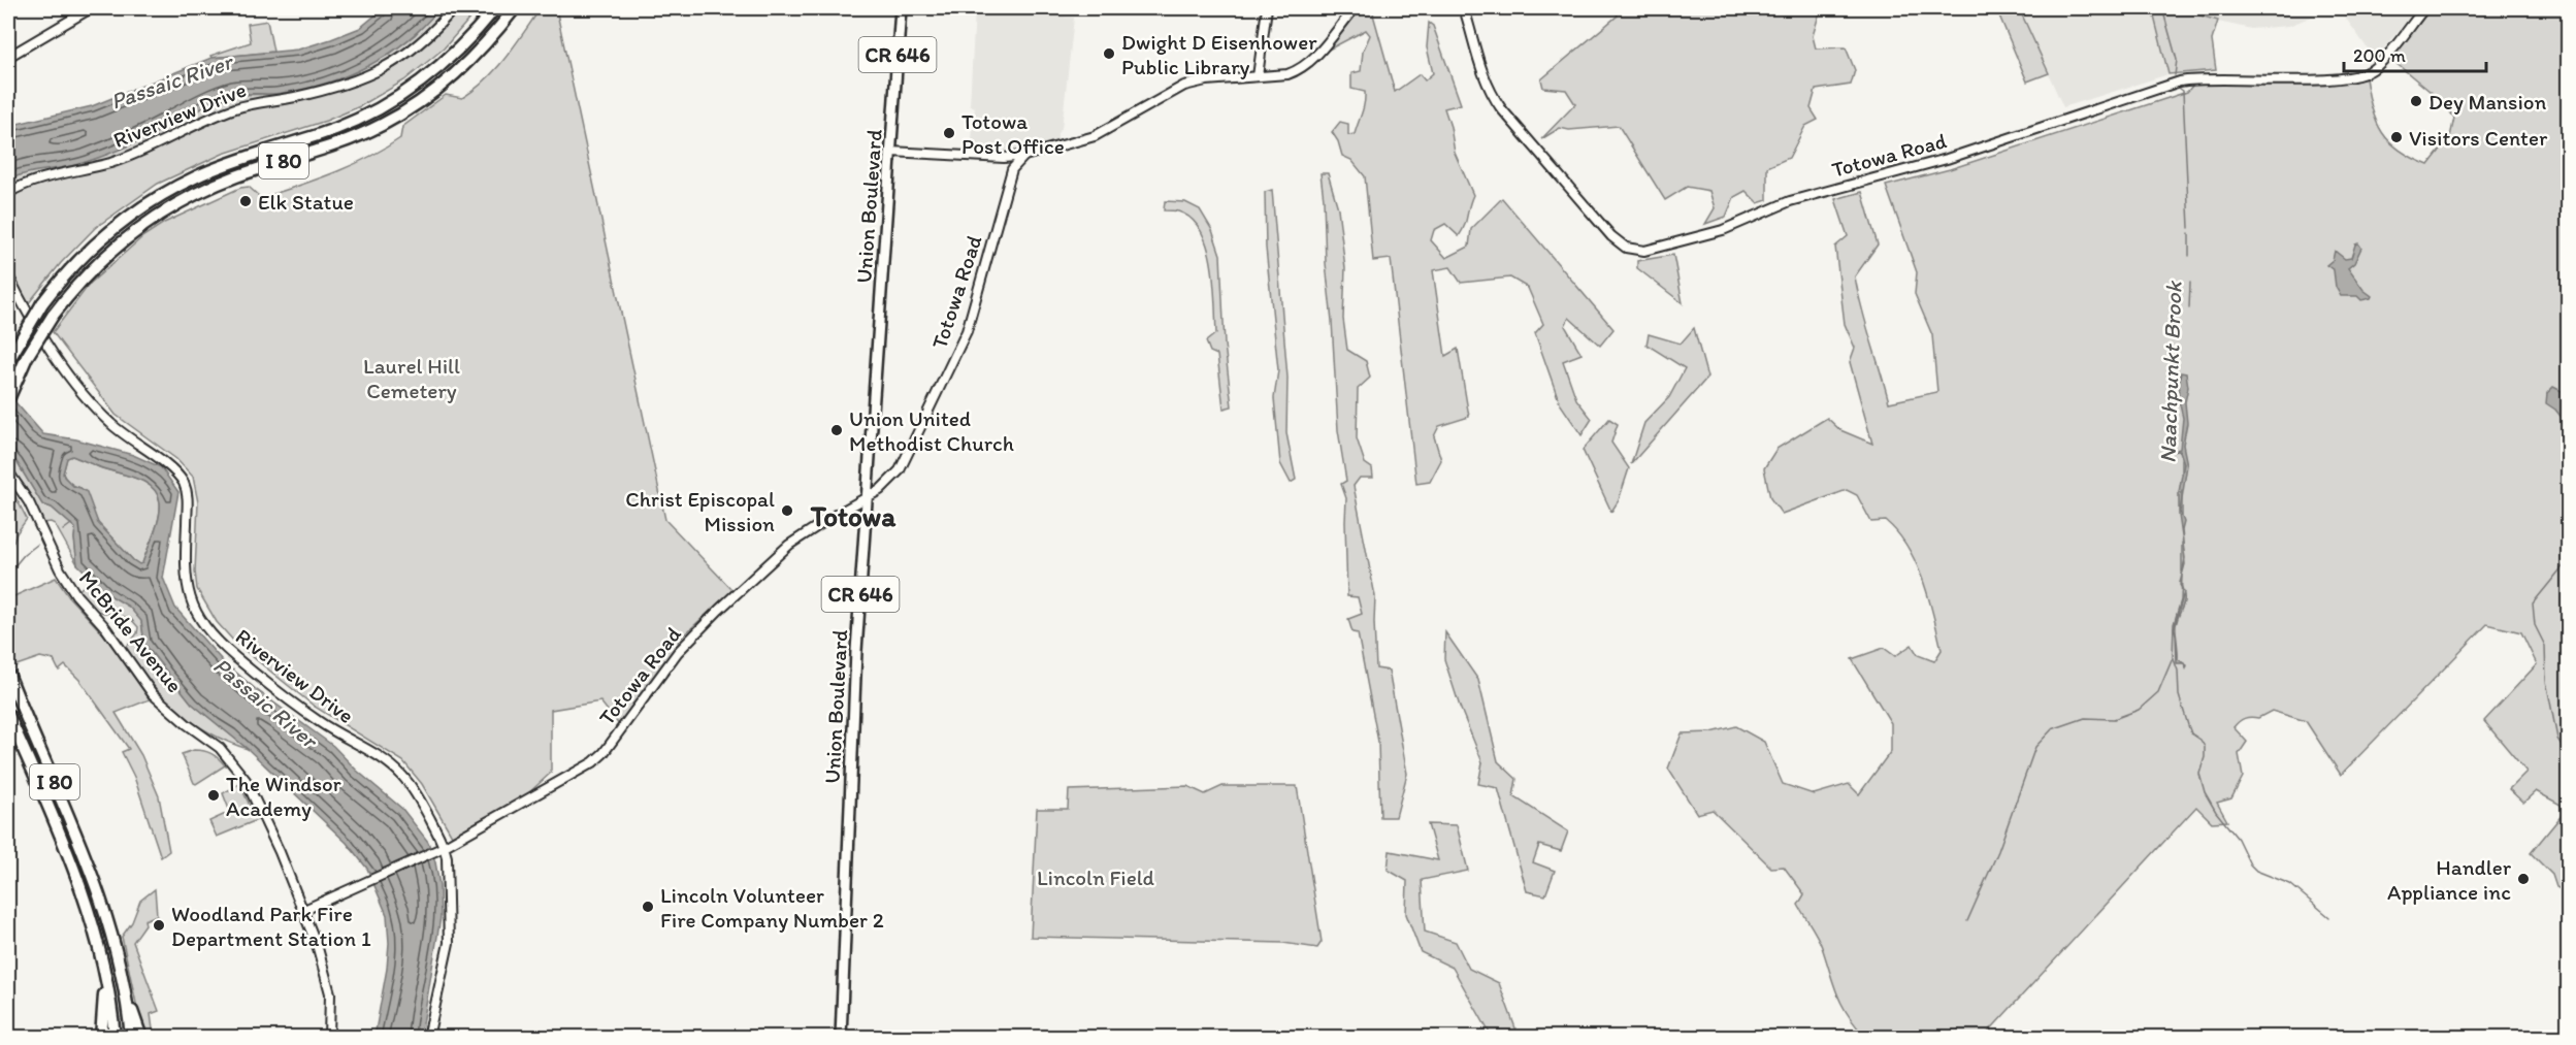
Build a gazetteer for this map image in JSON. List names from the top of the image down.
{
  "streets": {
    "highway": ["I 80"],
    "main road": [
      "CR 646",
      "Riverview Drive",
      "Totowa Road",
      "Union Boulevard",
      "McBride Avenue"
    ]
  },
  "crossings": [
    ["Riverview Drive", "Totowa Road"],
    ["Totowa Road", "Union Boulevard"],
    ["Totowa Road", "McBride Avenue"]
  ],
  "districts": ["Totowa"],
  "water": ["Passaic River", "Naachpunkt Brook"],
  "parks": ["Laurel Hill Cemetery", "Lincoln Field"],
  "places": [
    "Dwight D Eisenhower Public Library",
    "Dey Mansion",
    "Totowa Post Office",
    "Visitors Center",
    "Elk Statue",
    "Union United Methodist Church",
    "Christ Episcopal Mission",
    "The Windsor Academy",
    "Handler Appliance inc",
    "Lincoln Volunteer Fire Company Number 2",
    "Woodland Park Fire Department Station 1"
  ],
  "scale_bar": "200 m"
}
